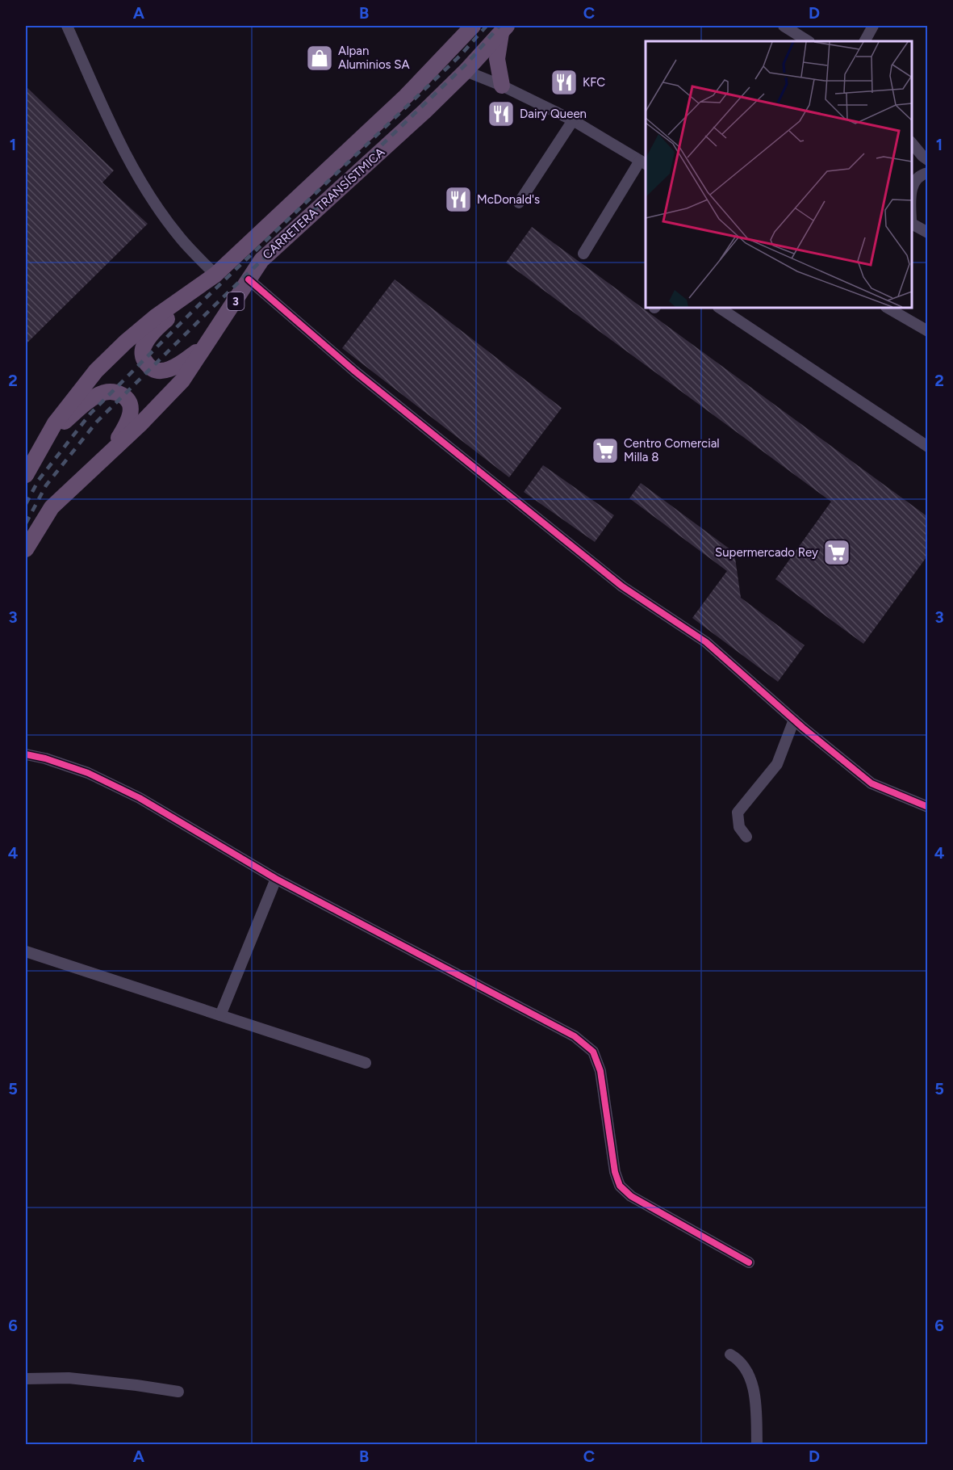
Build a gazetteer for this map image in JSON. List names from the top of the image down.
{
  "streets": {
    "main road": ["CARRETERA TRANSÍSTMICA", "3"]
  },
  "places": {
    "shop": ["Alpan Aluminios SA"],
    "restaurant": ["KFC", "Dairy Queen", "McDonald's"],
    "supermarket": ["Centro Comercial Milla 8", "Supermercado Rey"]
  },
  "grid": {
    "columns": [
      "A",
      "B",
      "C",
      "D"
    ],
    "rows": [
      "1",
      "2",
      "3",
      "4",
      "5",
      "6"
    ]
  }
}
